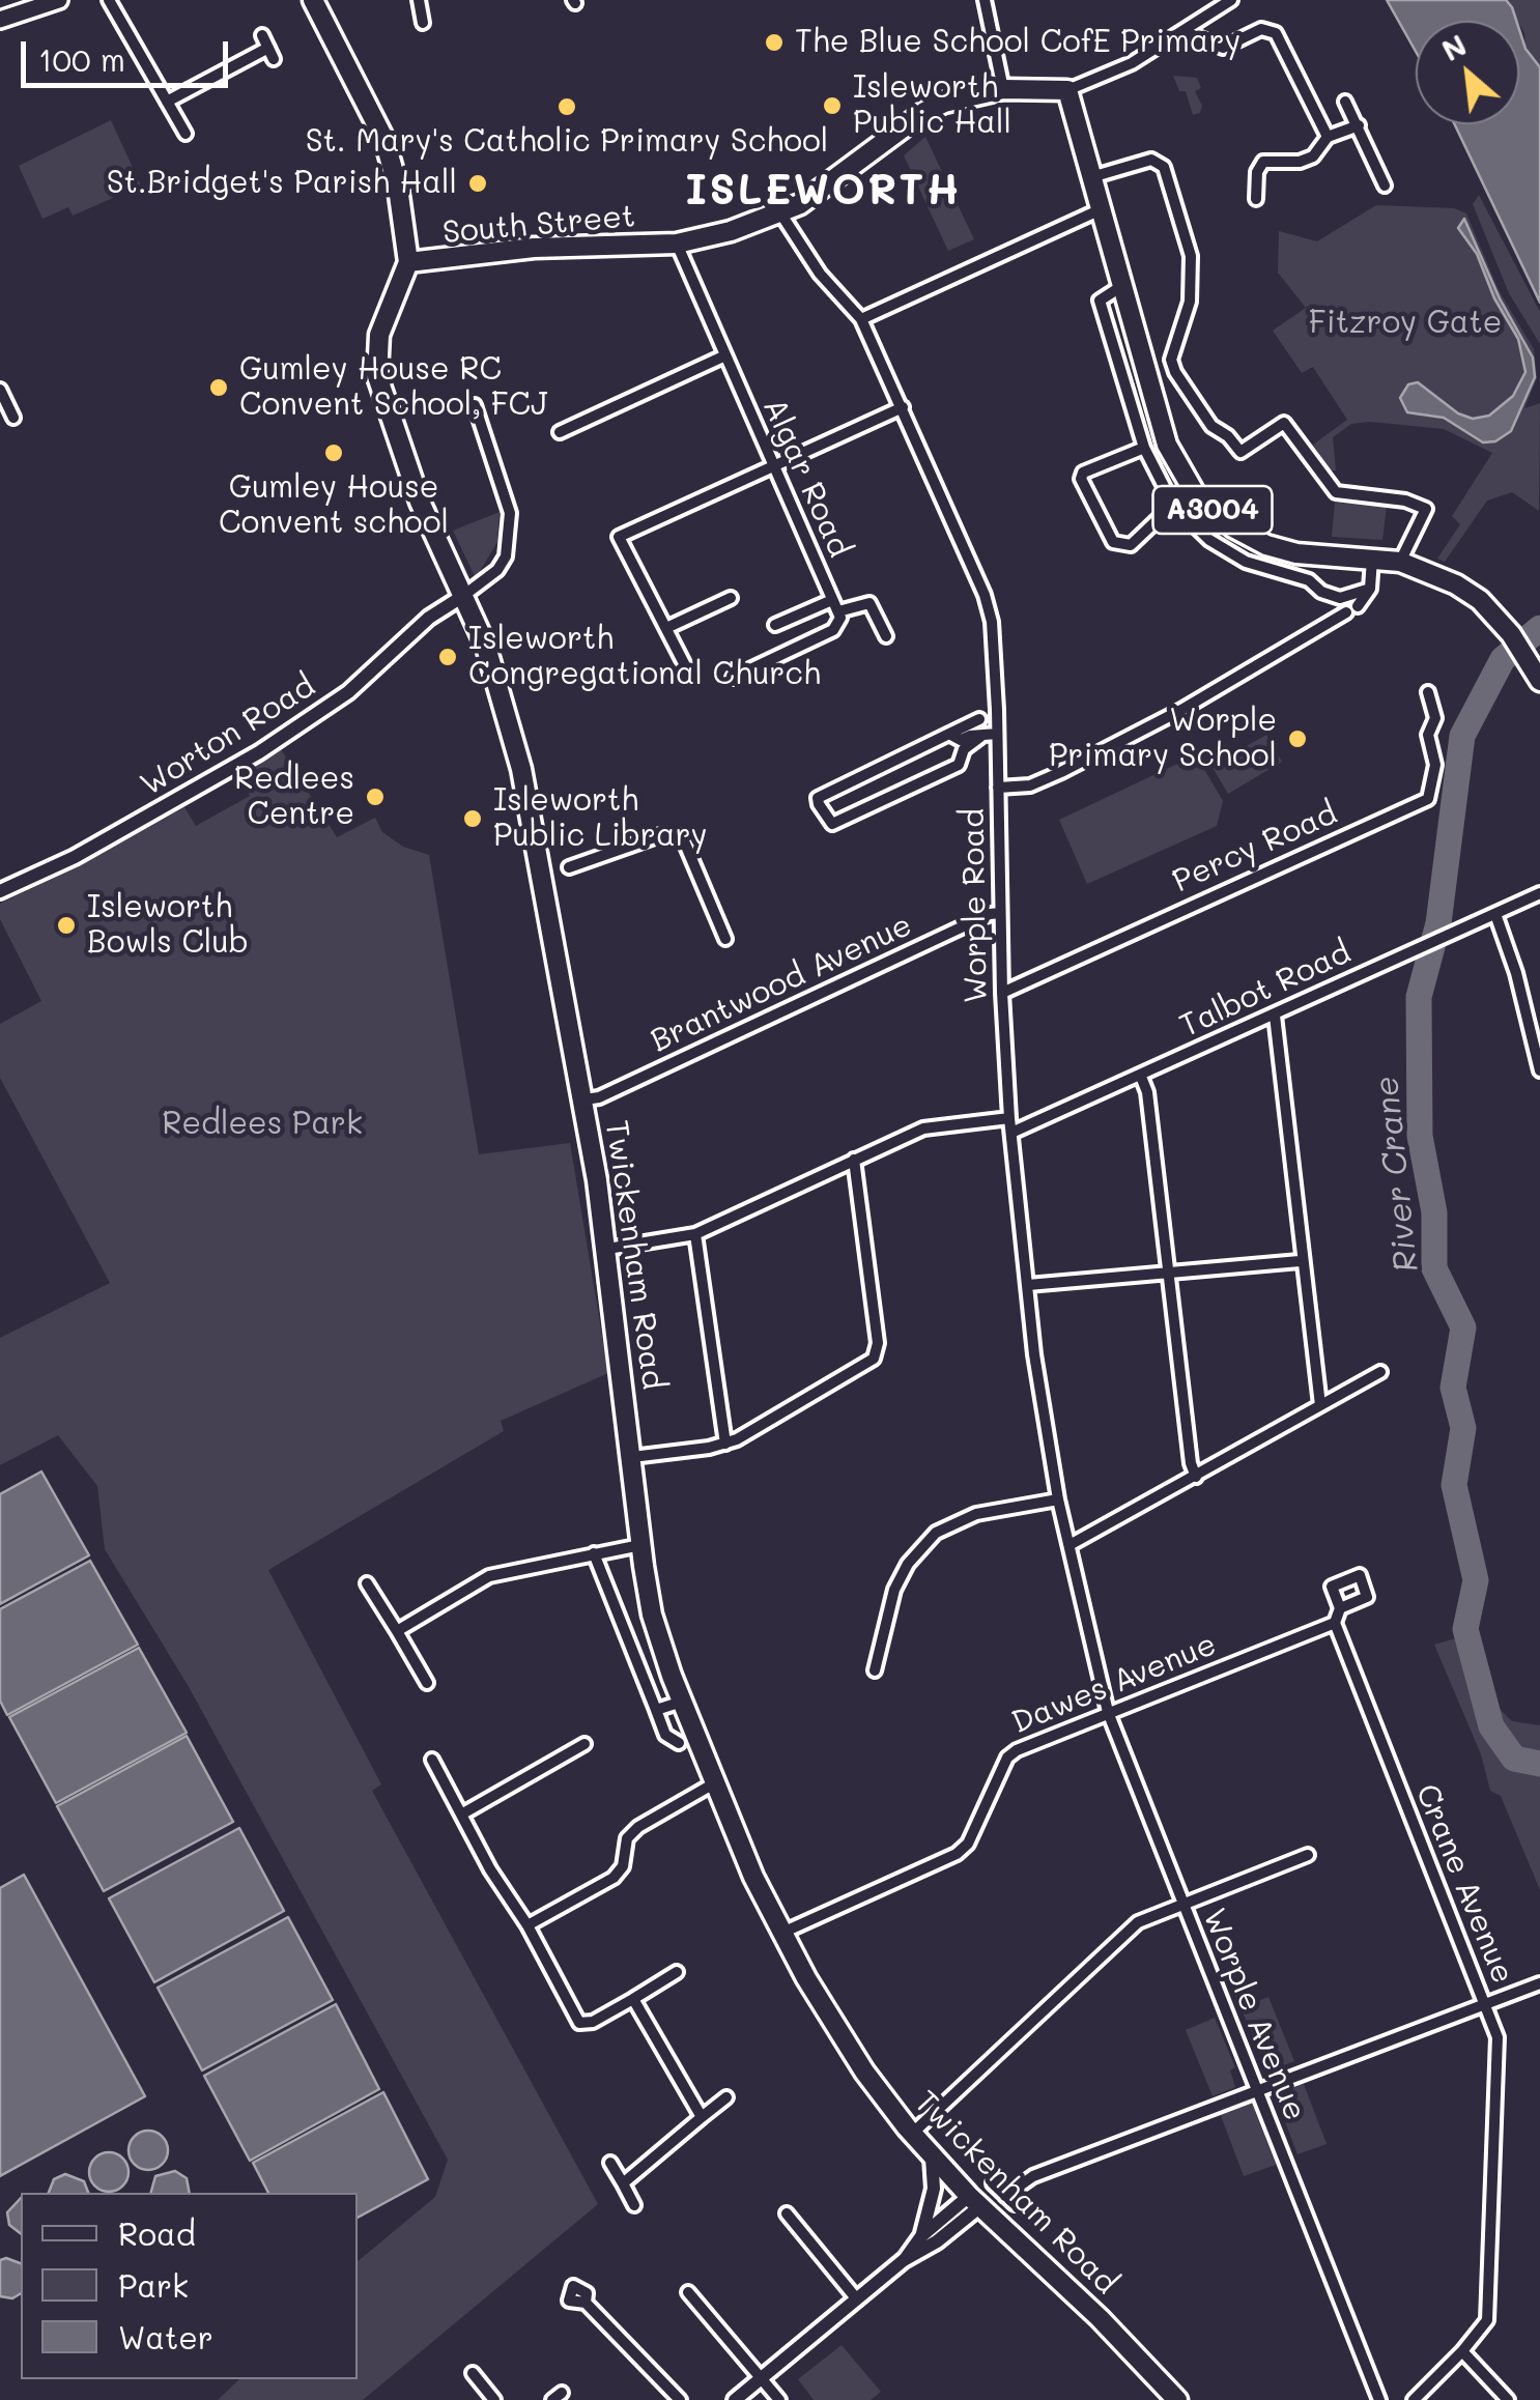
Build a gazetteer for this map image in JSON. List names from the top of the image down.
{
  "streets": {
    "main road": ["South Street", "A3004", "Twickenham Road"],
    "street": [
      "Algar Road",
      "Worton Road",
      "Percy Road",
      "Worple Road",
      "Brantwood Avenue",
      "Talbot Road",
      "Dawes Avenue",
      "Crane Avenue",
      "Worple Avenue"
    ]
  },
  "crossings": [
    ["South Street", "Algar Road"],
    ["South Street", "A3004"],
    ["South Street", "Worple Road"],
    ["South Street", "Twickenham Road"],
    ["Worton Road", "Twickenham Road"],
    ["Percy Road", "Worple Road"],
    ["Worple Road", "Brantwood Avenue"],
    ["Worple Road", "Talbot Road"],
    ["Worple Road", "Worple Avenue"],
    ["Brantwood Avenue", "Twickenham Road"],
    ["Twickenham Road", "Dawes Avenue"],
    ["Dawes Avenue", "Crane Avenue"],
    ["Dawes Avenue", "Worple Avenue"]
  ],
  "districts": ["ISLEWORTH"],
  "water": ["River Crane"],
  "parks": ["Fitzroy Gate", "Redlees Park"],
  "places": [
    "The Blue School CofE Primary",
    "Isleworth Public Hall",
    "St. Mary's Catholic Primary School",
    "St.Bridget's Parish Hall",
    "Gumley House RC Convent School, FCJ",
    "Gumley House Convent school",
    "Isleworth Congregational Church",
    "Worple Primary School",
    "Redlees Centre",
    "Isleworth Public Library",
    "Isleworth Bowls Club"
  ],
  "legend": ["Road", "Park", "Water"],
  "scale_bar": "100 m",
  "north": "top left"
}
